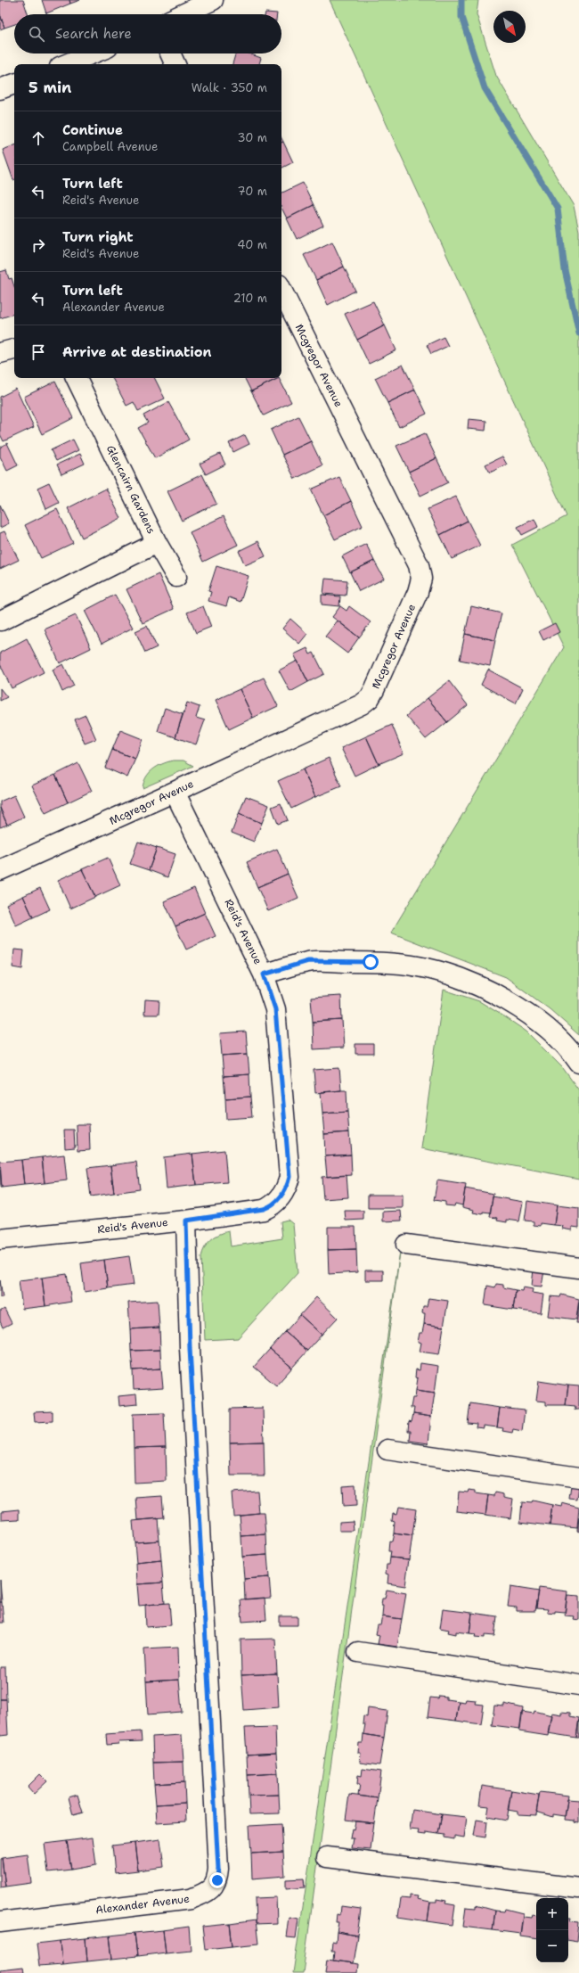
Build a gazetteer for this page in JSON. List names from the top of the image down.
{
  "streets": {
    "street": [
      "Mcgregor Avenue",
      "Glencairn Gardens",
      "Reid's Avenue",
      "Alexander Avenue"
    ]
  },
  "crossings": [
    ["Mcgregor Avenue", "Reid's Avenue"],
    ["Reid's Avenue", "Alexander Avenue"]
  ],
  "north": "bottom right",
  "page": {
    "search": "Search here",
    "heading": ["5 min", "Walk · 350 m"],
    "list": [
      ["Continue", "Campbell Avenue", "30 m"],
      ["Turn left", "Reid's Avenue", "70 m"],
      ["Turn right", "Reid's Avenue", "40 m"],
      ["Turn left", "Alexander Avenue", "210 m"],
      "Arrive at destination"
    ],
    "map_buttons": ["+", "−"]
  }
}
